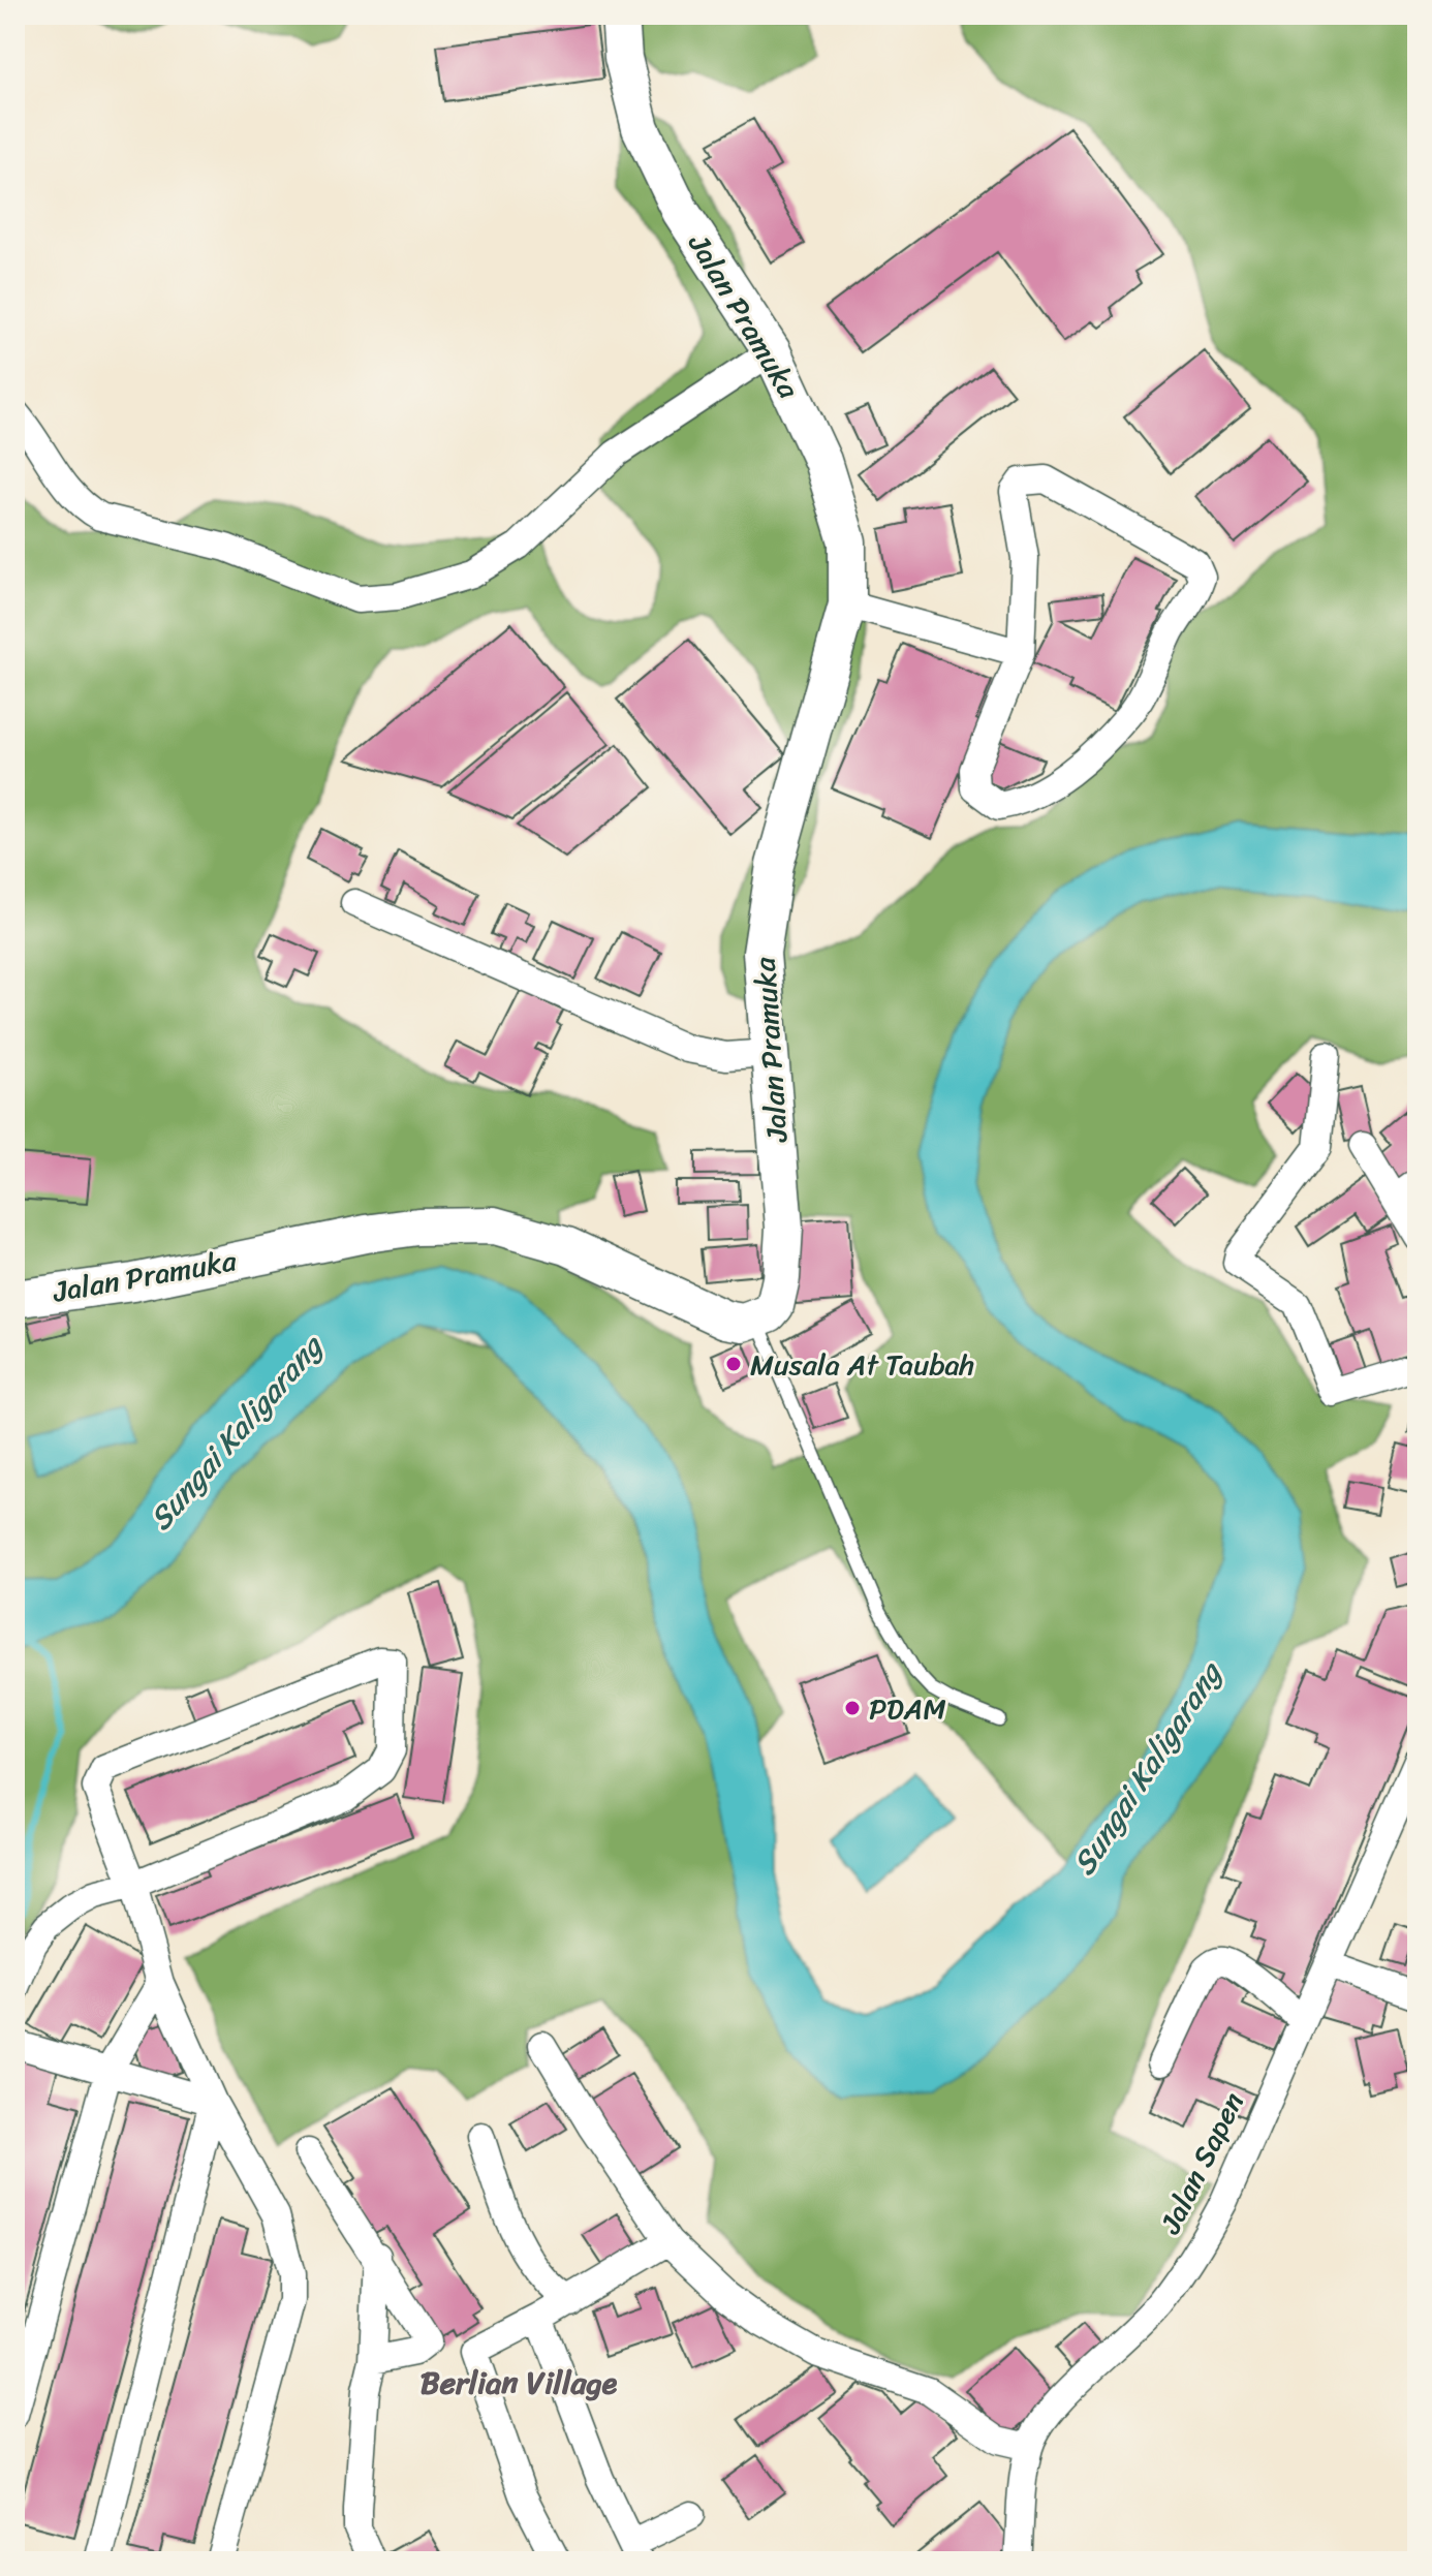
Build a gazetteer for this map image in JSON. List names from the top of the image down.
{
  "streets": {
    "main road": ["Jalan Pramuka"],
    "street": ["Jalan Sapen"]
  },
  "districts": ["Berlian Village"],
  "water": ["Sungai Kaligarang"],
  "places": ["Musala At Taubah", "PDAM"]
}
